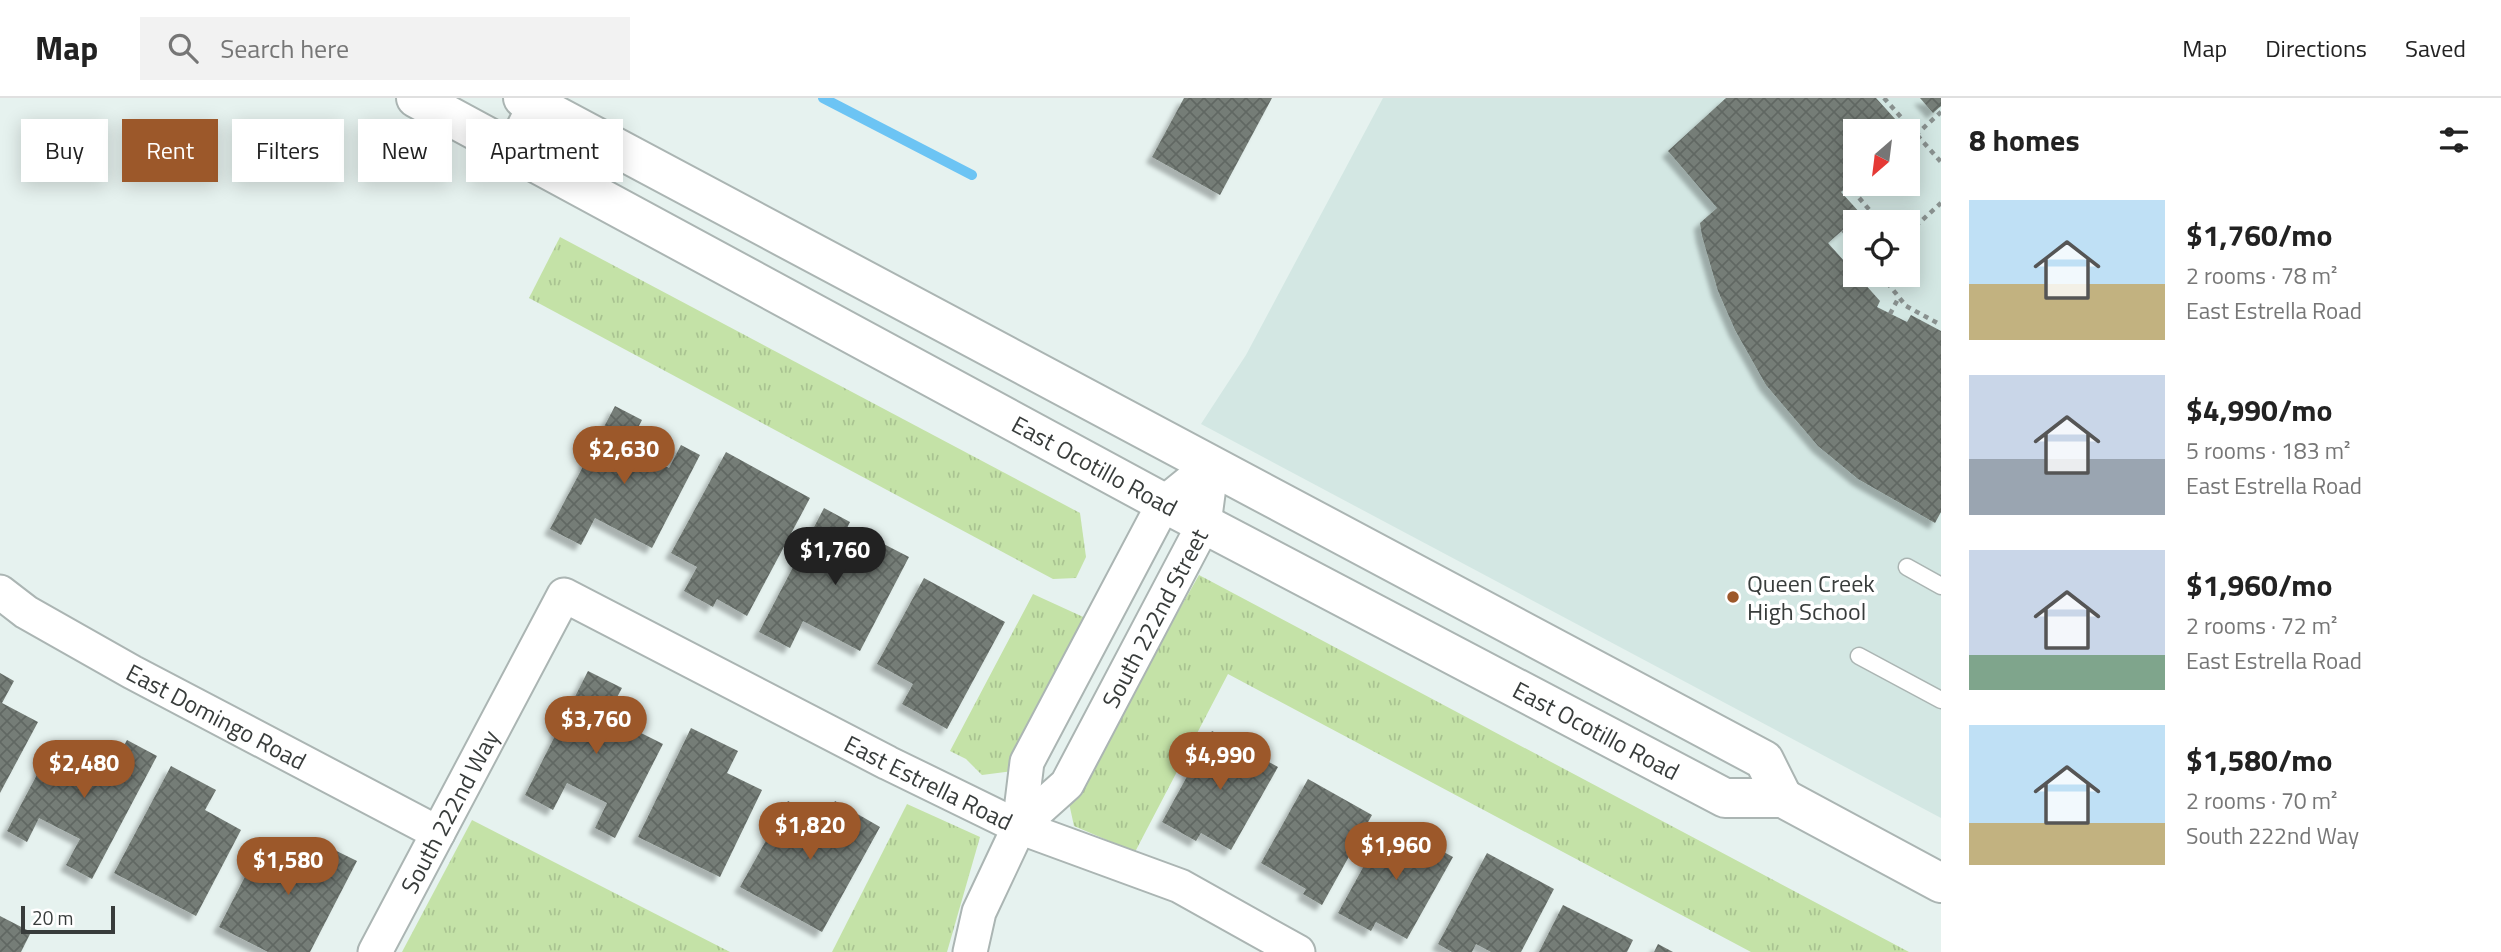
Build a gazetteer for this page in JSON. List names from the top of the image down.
{
  "streets": {
    "main road": ["East Ocotillo Road"],
    "street": [
      "South 222nd Street",
      "East Domingo Road",
      "East Estrella Road",
      "South 222nd Way"
    ]
  },
  "crossings": [
    ["East Ocotillo Road", "South 222nd Street"],
    ["South 222nd Street", "East Estrella Road"],
    ["East Domingo Road", "South 222nd Way"],
    ["East Estrella Road", "South 222nd Way"]
  ],
  "places": ["Queen Creek High School"],
  "scale_bar": "20 m",
  "north": "bottom left",
  "page": {
    "header": "Map",
    "search": "Search here",
    "nav": ["Map", "Directions", "Saved"],
    "heading": "8 homes",
    "chip": [
      "Buy",
      "Rent",
      "Filters",
      "New",
      "Apartment"
    ],
    "list": [
      {
        "name": "$1,760/mo",
        "note": "2 rooms · 78 m² · East Estrella Road"
      },
      {
        "name": "$4,990/mo",
        "note": "5 rooms · 183 m² · East Estrella Road"
      },
      {
        "name": "$1,960/mo",
        "note": "2 rooms · 72 m² · East Estrella Road"
      },
      {
        "name": "$1,580/mo",
        "note": "2 rooms · 70 m² · South 222nd Way"
      }
    ],
    "price": [
      "$2,630",
      "$1,760",
      "$3,760",
      "$4,990",
      "$2,480",
      "$1,820",
      "$1,960",
      "$1,580"
    ],
    "scale": "20 m"
  }
}
